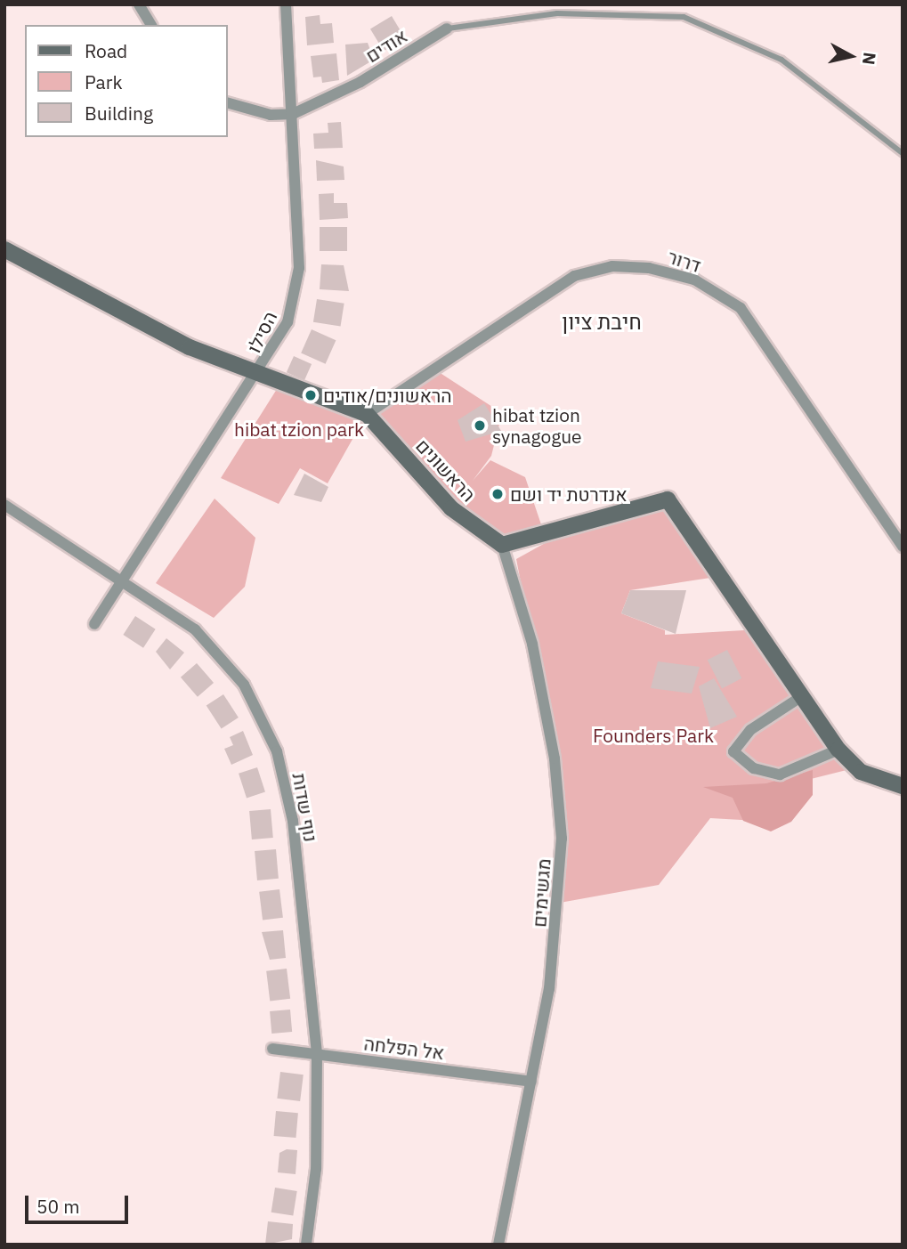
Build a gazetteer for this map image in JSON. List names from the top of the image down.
{
  "streets": {
    "street": [
      "אודים",
      "דרור",
      "הסילו",
      "הראשונים",
      "נוף שדות",
      "מגשימים",
      "אל הפלחה"
    ]
  },
  "crossings": [
    ["אודים", "הסילו"],
    ["דרור", "הראשונים"],
    ["הסילו", "הראשונים"],
    ["הסילו", "נוף שדות"],
    ["הראשונים", "מגשימים"],
    ["נוף שדות", "אל הפלחה"],
    ["מגשימים", "אל הפלחה"]
  ],
  "districts": ["חיבת ציון"],
  "parks": ["hibat tzion park", "Founders Park"],
  "places": ["הראשונים/אודים", "hibat tzion synagogue", "אנדרטת יד ושם"],
  "legend": ["Road", "Park", "Building"],
  "scale_bar": "50 m",
  "north": "right"
}
